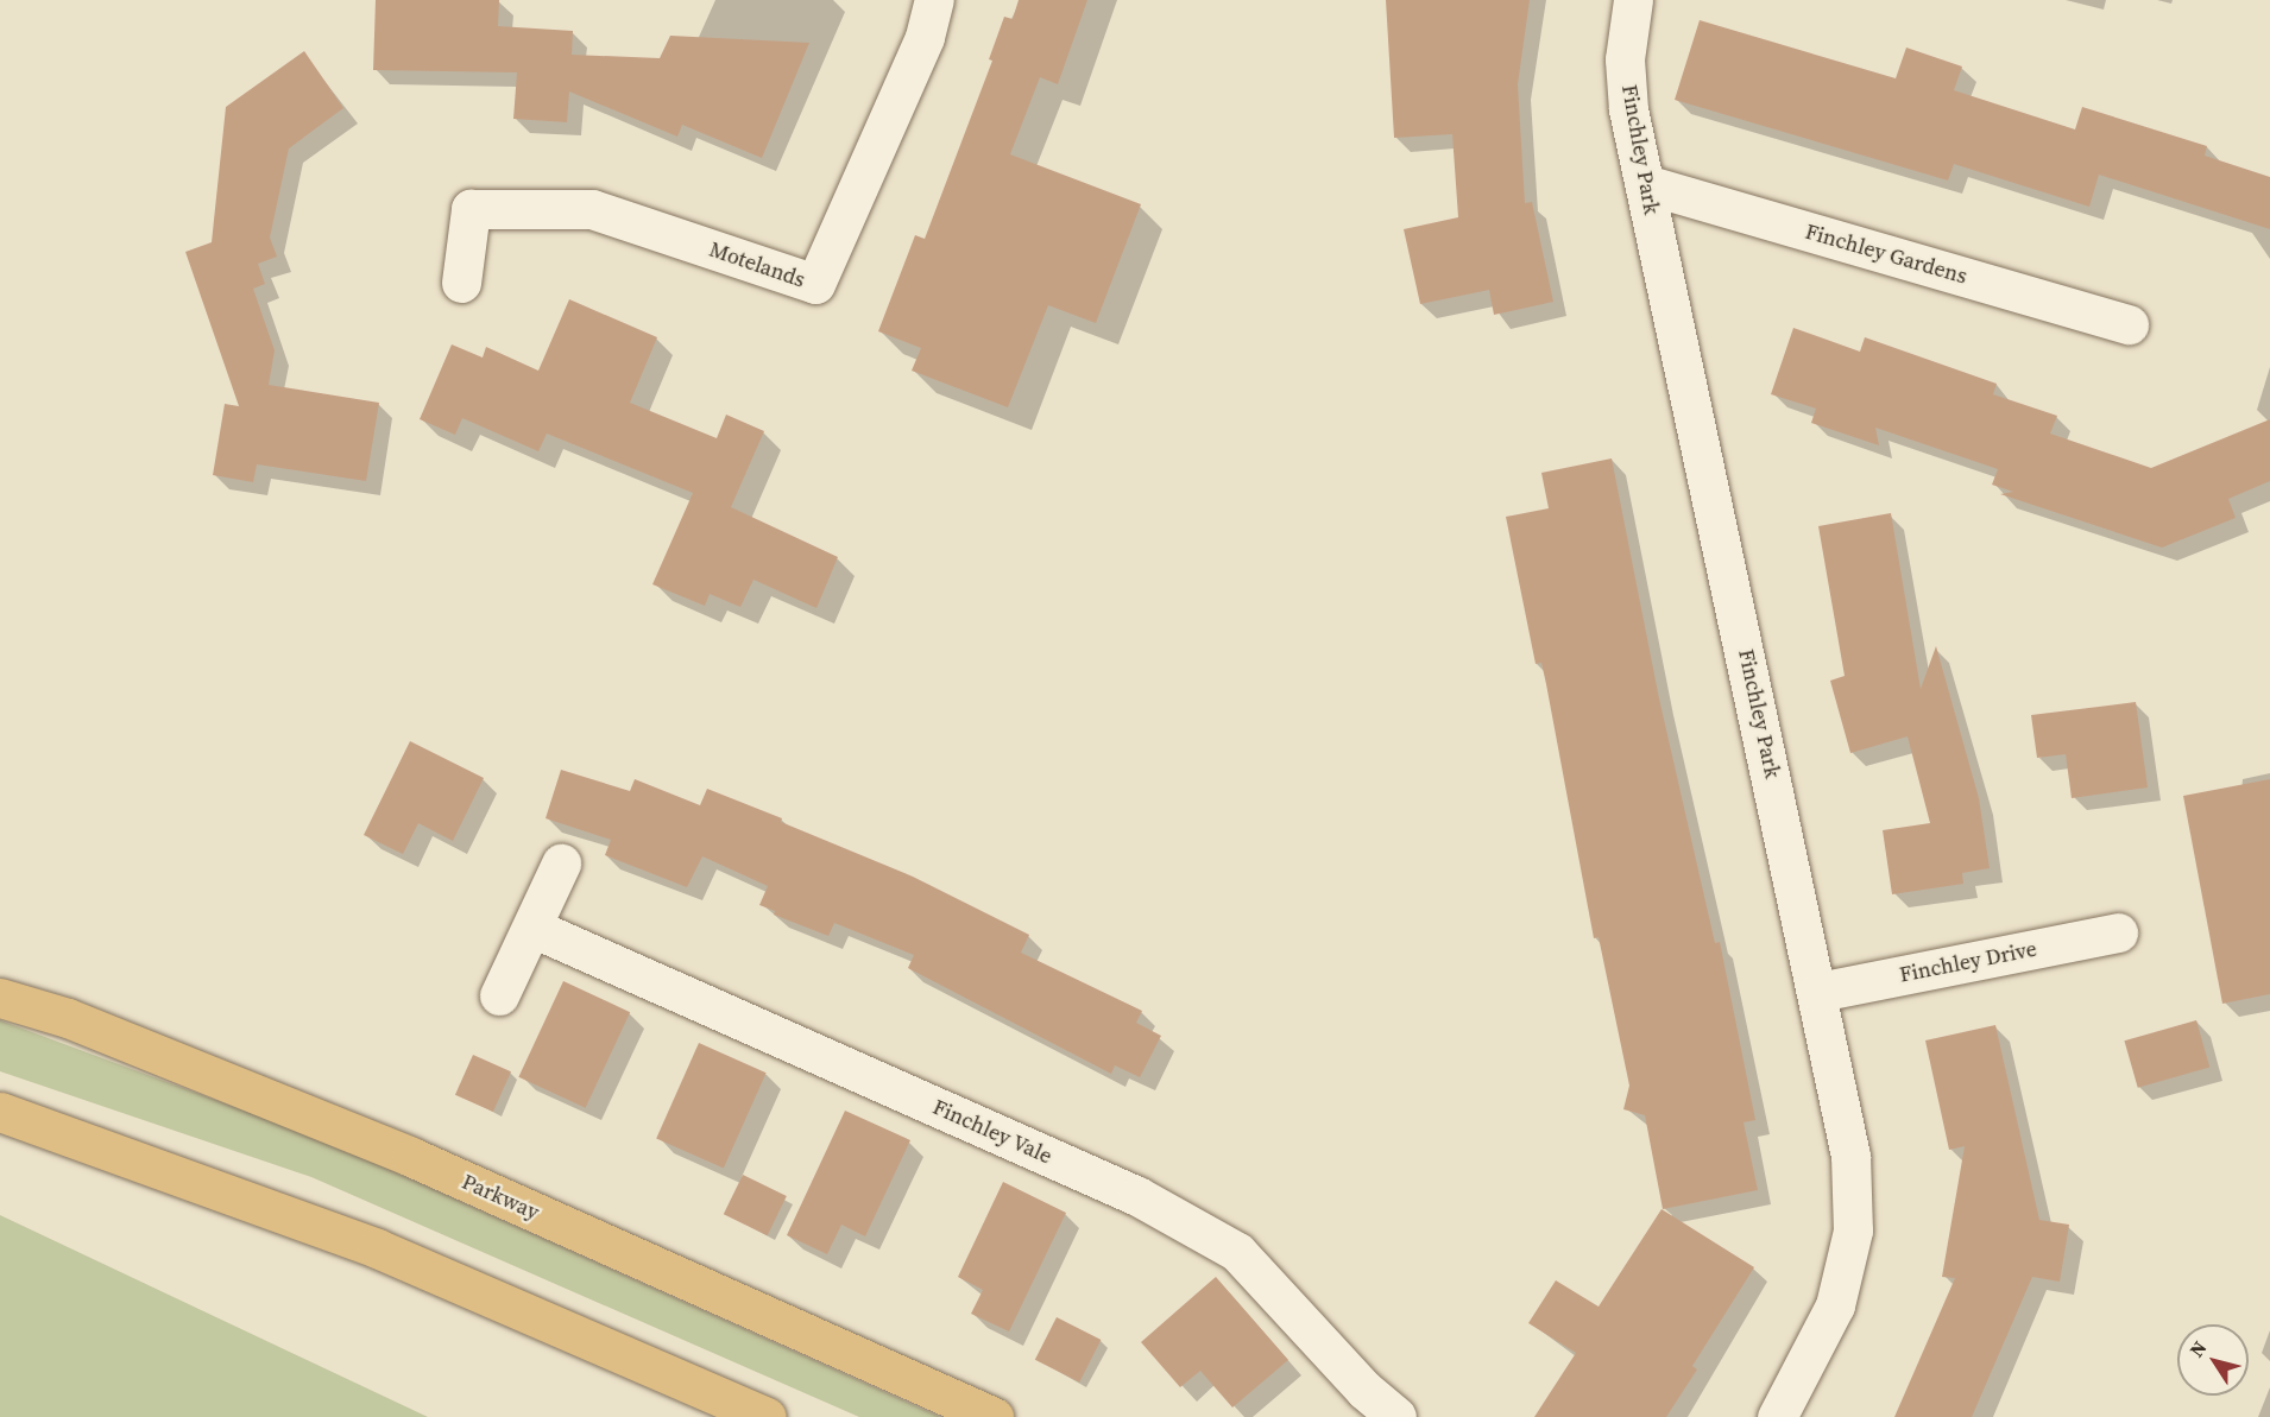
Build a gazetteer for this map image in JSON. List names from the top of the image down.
{
  "streets": {
    "highway": ["Parkway"],
    "street": [
      "Finchley Park",
      "Finchley Gardens",
      "Motelands",
      "Finchley Drive",
      "Finchley Vale"
    ]
  },
  "crossings": [
    ["Finchley Park", "Finchley Gardens"],
    ["Finchley Park", "Finchley Drive"]
  ],
  "north": "top left"
}
